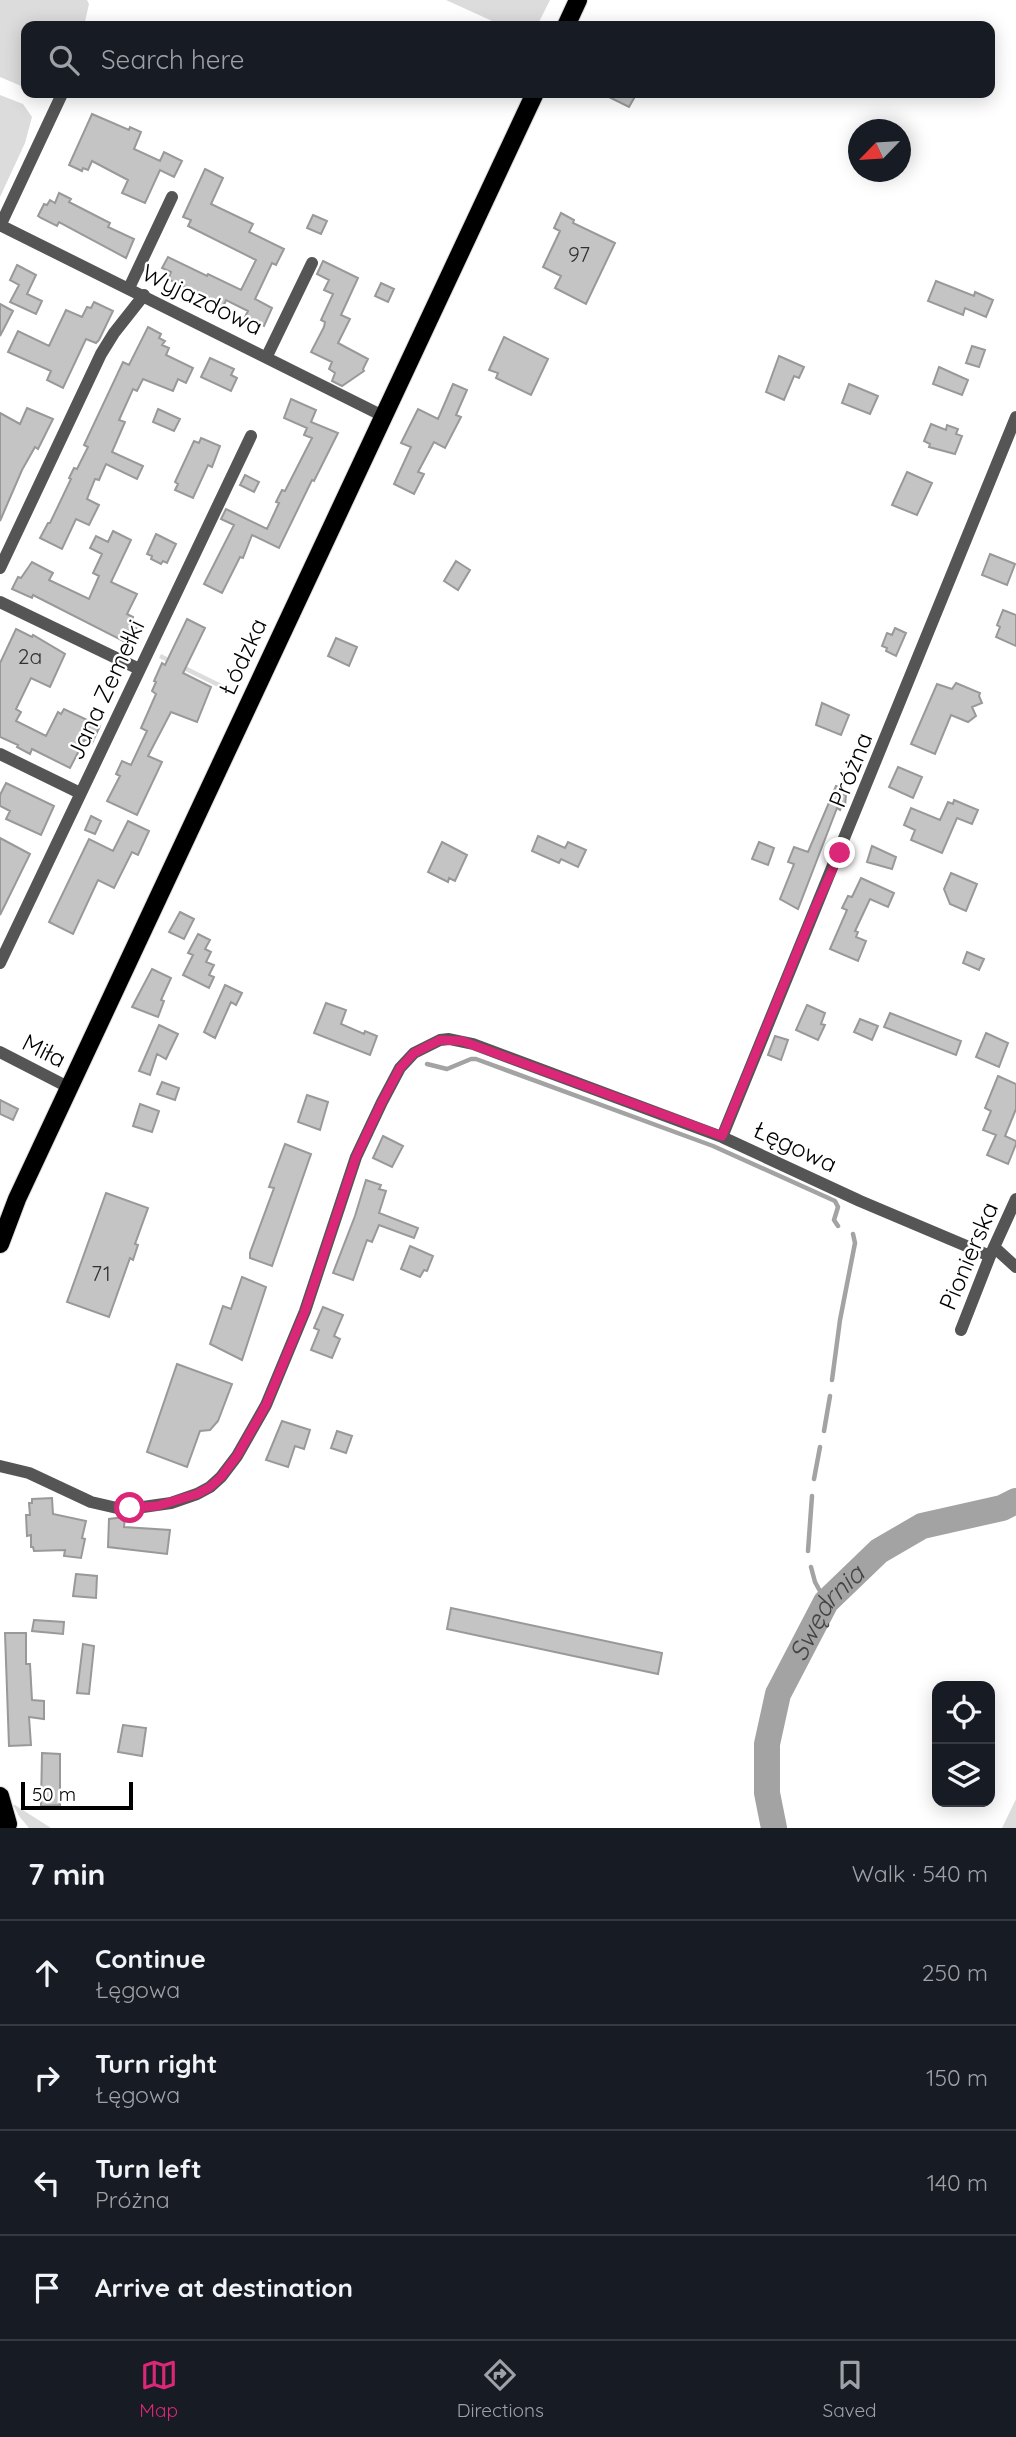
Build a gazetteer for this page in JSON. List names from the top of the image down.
{
  "streets": {
    "main road": ["Łódzka"],
    "street": [
      "Wyjazdowa",
      "Jana Zemełki",
      "Próżna",
      "Miła",
      "Łęgowa",
      "Pionierska"
    ]
  },
  "crossings": [
    ["Wyjazdowa", "Łódzka"],
    ["Łódzka", "Miła"],
    ["Próżna", "Łęgowa"],
    ["Łęgowa", "Pionierska"]
  ],
  "water": ["Swędrnia"],
  "house_numbers": ["97", "2a", "71"],
  "scale_bar": "50 m",
  "north": "bottom left",
  "page": {
    "search": "Search here",
    "scale": "50 m",
    "heading": ["7 min", "Walk · 540 m"],
    "list": [
      ["Continue", "Łęgowa", "250 m"],
      ["Turn right", "Łęgowa", "150 m"],
      ["Turn left", "Próżna", "140 m"],
      "Arrive at destination"
    ],
    "nav": ["Map", "Directions", "Saved"]
  }
}
